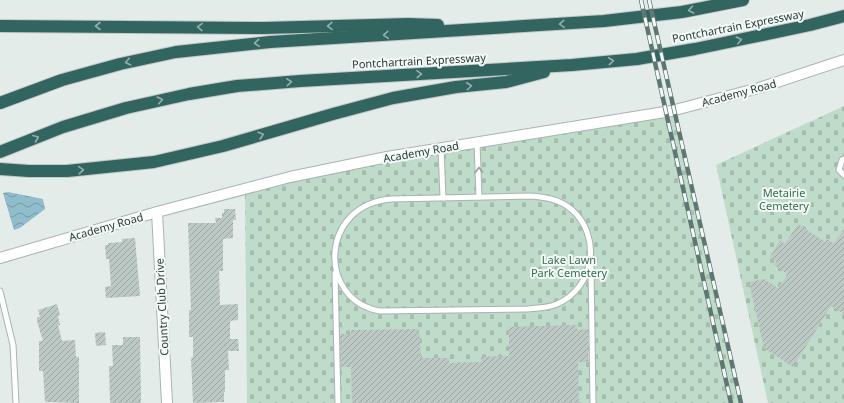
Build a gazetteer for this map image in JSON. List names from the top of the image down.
{
  "streets": {
    "highway": ["Pontchartrain Expressway"],
    "street": ["Academy Road", "Country Club Drive"]
  },
  "crossings": [
    ["Academy Road", "Country Club Drive"]
  ],
  "parks": ["Metairie Cemetery", "Lake Lawn Park Cemetery"]
}
